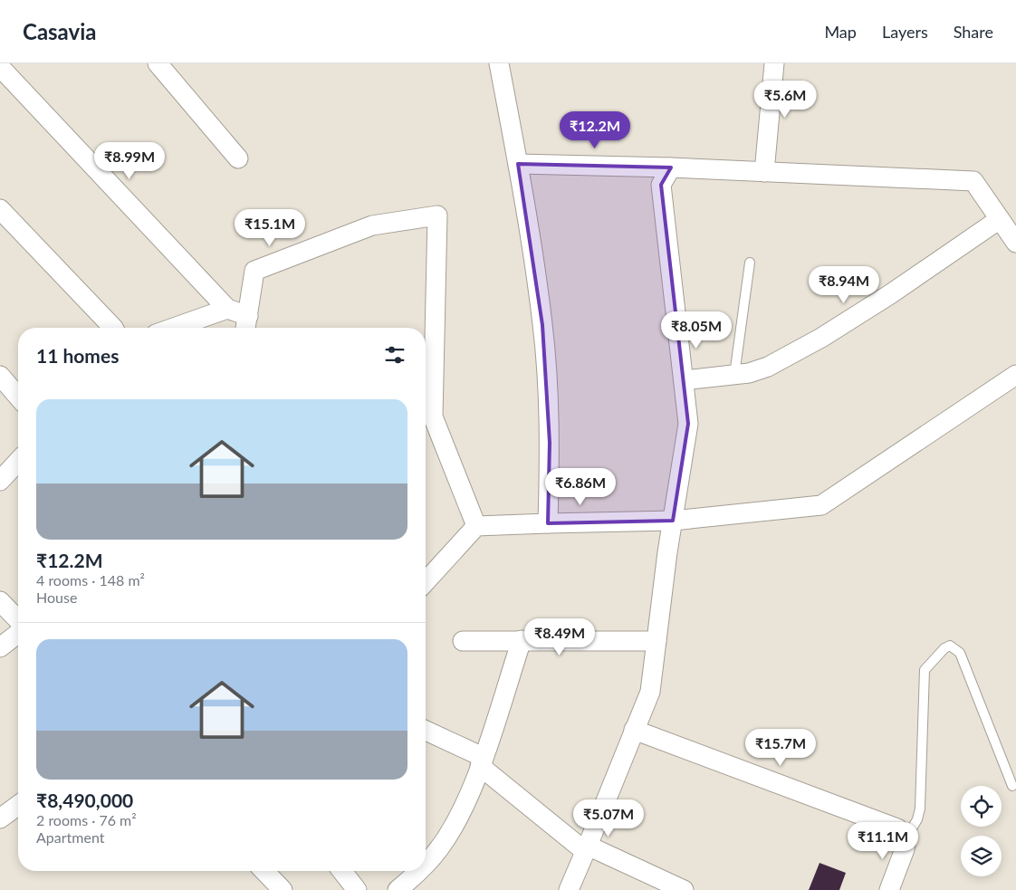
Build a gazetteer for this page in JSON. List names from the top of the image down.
{
  "page": {
    "header": "Casavia",
    "nav": ["Map", "Layers", "Share"],
    "price": [
      "₹5.6M",
      "₹12.2M",
      "₹8.99M",
      "₹15.1M",
      "₹8.94M",
      "₹8.05M",
      "₹6.86M",
      "₹8.49M",
      "₹15.7M",
      "₹5.07M",
      "₹11.1M"
    ],
    "heading": "11 homes",
    "list": [
      {
        "name": "₹12.2M",
        "note": "4 rooms · 148 m² · House"
      },
      {
        "name": "₹8,490,000",
        "note": "2 rooms · 76 m² · Apartment"
      }
    ]
  }
}
